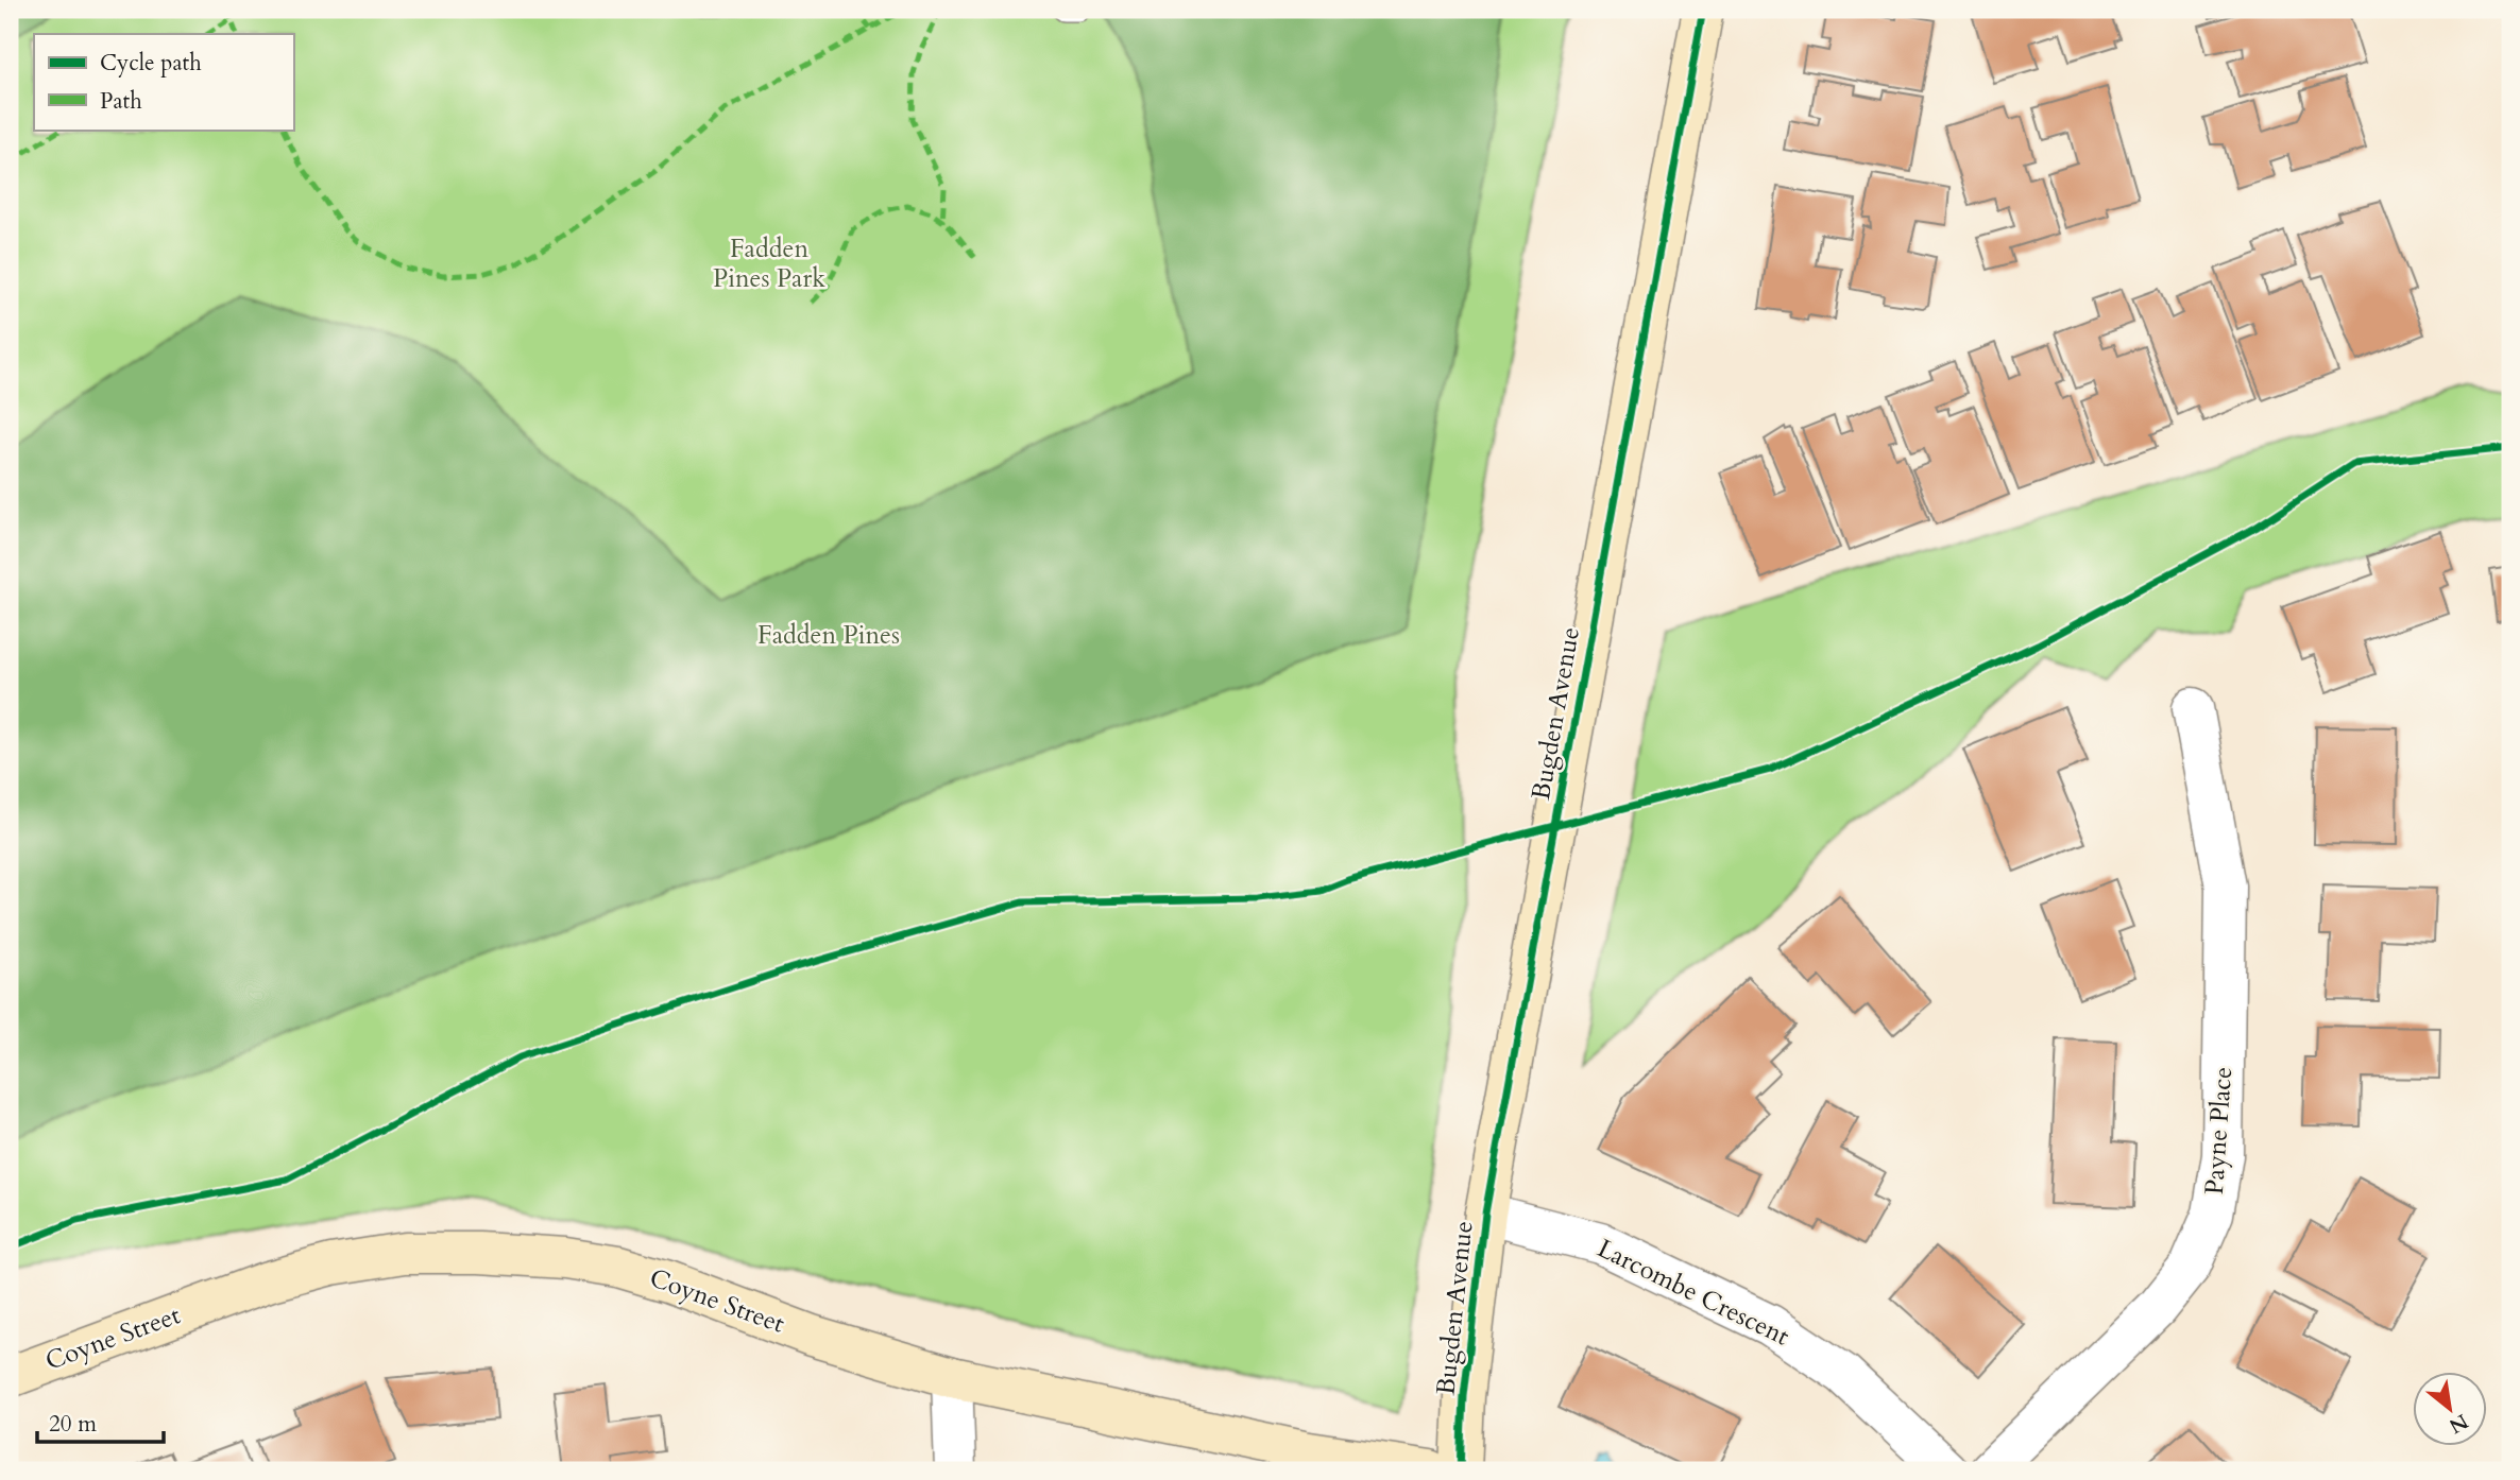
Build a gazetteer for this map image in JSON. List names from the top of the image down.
{
  "streets": {
    "street": [
      "Bugden Avenue",
      "Payne Place",
      "Larcombe Crescent",
      "Coyne Street"
    ]
  },
  "crossings": [
    ["Bugden Avenue", "Larcombe Crescent"]
  ],
  "parks": ["Fadden Pines Park", "Fadden Pines"],
  "legend": ["Cycle path", "Path"],
  "scale_bar": "20 m",
  "north": "bottom right"
}
